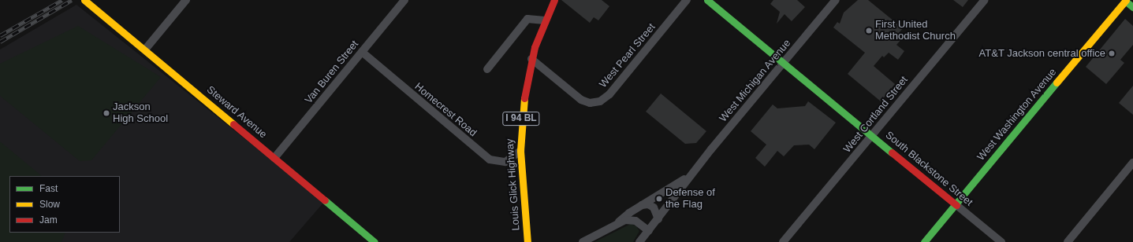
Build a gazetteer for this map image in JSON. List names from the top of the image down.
{
  "streets": {
    "main road": [
      "Steward Avenue",
      "West Washington Avenue",
      "I 94 BL",
      "South Blackstone Street",
      "Louis Glick Highway"
    ],
    "street": [
      "West Pearl Street",
      "Van Buren Street",
      "West Michigan Avenue",
      "Homecrest Road",
      "West Cortland Street"
    ]
  },
  "crossings": [
    ["West Pearl Street", "Louis Glick Highway"],
    ["Van Buren Street", "Homecrest Road"],
    ["Van Buren Street", "Steward Avenue"],
    ["West Michigan Avenue", "South Blackstone Street"],
    ["Homecrest Road", "Louis Glick Highway"],
    ["West Cortland Street", "South Blackstone Street"],
    ["West Washington Avenue", "South Blackstone Street"]
  ],
  "places": [
    "First United Methodist Church",
    "AT&T Jackson central office",
    "Jackson High School",
    "Defense of the Flag"
  ],
  "legend": ["Fast", "Slow", "Jam"]
}
